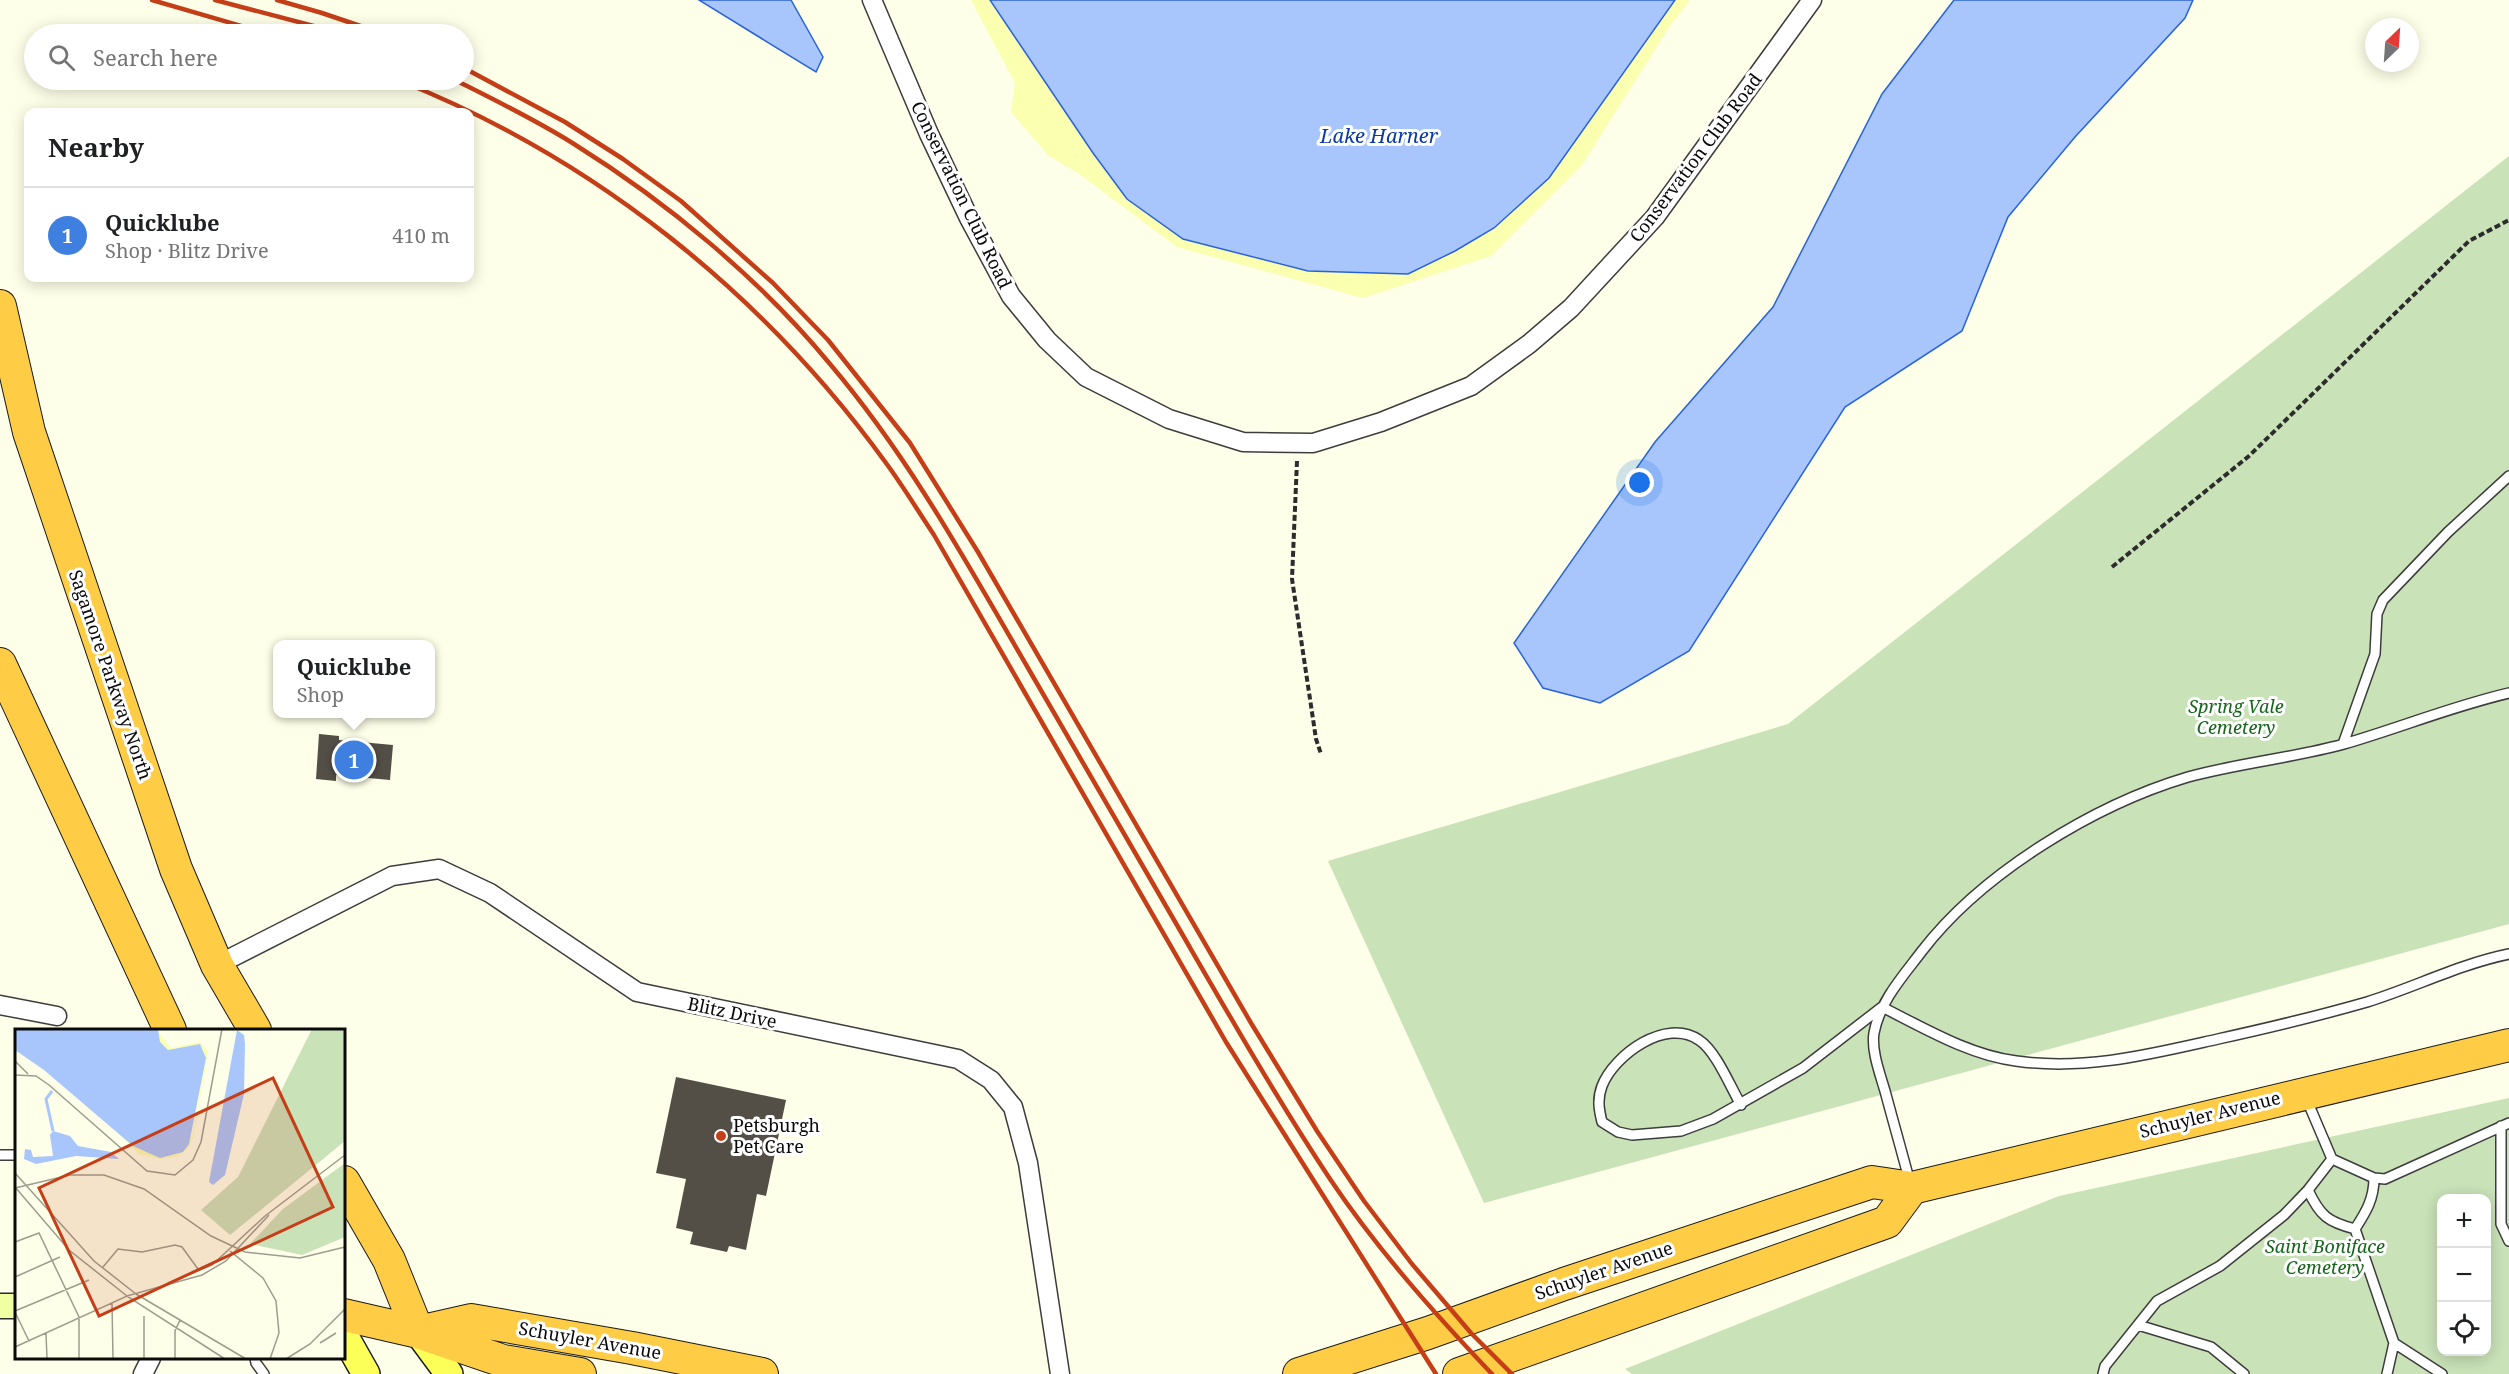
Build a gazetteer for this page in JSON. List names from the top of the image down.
{
  "streets": {
    "highway": ["Sagamore Parkway North", "Schuyler Avenue"],
    "street": ["Conservation Club Road", "Blitz Drive"]
  },
  "crossings": [
    ["Sagamore Parkway North", "Blitz Drive"]
  ],
  "water": ["Lake Harner"],
  "parks": ["Spring Vale Cemetery", "Saint Boniface Cemetery"],
  "places": ["Petsburgh Pet Care"],
  "north": "top right",
  "page": {
    "search": "Search here",
    "heading": "Nearby",
    "list": [
      {
        "mark": "1",
        "name": "Quicklube",
        "note": "Shop · Blitz Drive",
        "value": "410 m"
      }
    ],
    "popup": ["Quicklube", "Shop"],
    "pins": "1",
    "map_buttons": ["+", "−"]
  }
}
